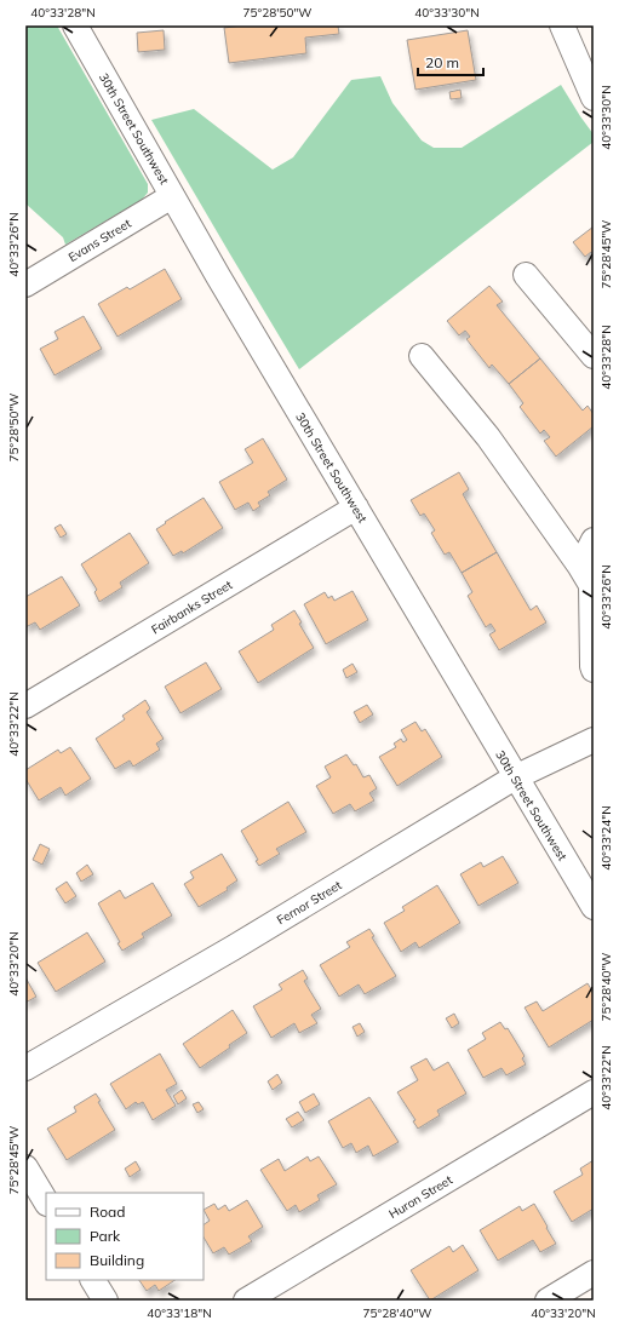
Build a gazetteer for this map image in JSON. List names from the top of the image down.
{
  "streets": {
    "street": [
      "30th Street Southwest",
      "Evans Street",
      "Fairbanks Street",
      "Fernor Street",
      "Huron Street"
    ]
  },
  "crossings": [
    ["30th Street Southwest", "Evans Street"],
    ["30th Street Southwest", "Fairbanks Street"],
    ["30th Street Southwest", "Fernor Street"]
  ],
  "legend": ["Road", "Park", "Building"],
  "scale_bar": "20 m",
  "coordinates": [
    "40°33'28\"N",
    "75°28'50\"W",
    "40°33'30\"N",
    "40°33'26\"N",
    "75°28'45\"W",
    "40°33'22\"N",
    "40°33'24\"N",
    "40°33'20\"N",
    "75°28'40\"W",
    "40°33'18\"N"
  ]
}
